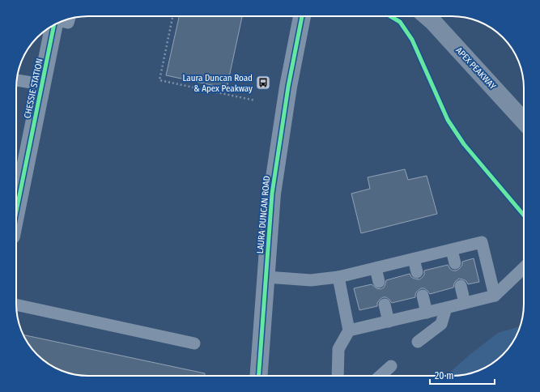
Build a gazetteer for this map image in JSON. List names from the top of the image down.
{
  "streets": {
    "main road": ["APEX PEAKWAY"],
    "street": ["CHESSIE STATION", "LAURA DUNCAN ROAD"]
  },
  "places": {
    "bus stop": ["Laura Duncan Road & Apex Peakway"]
  },
  "scale_bar": "20 m"
}
